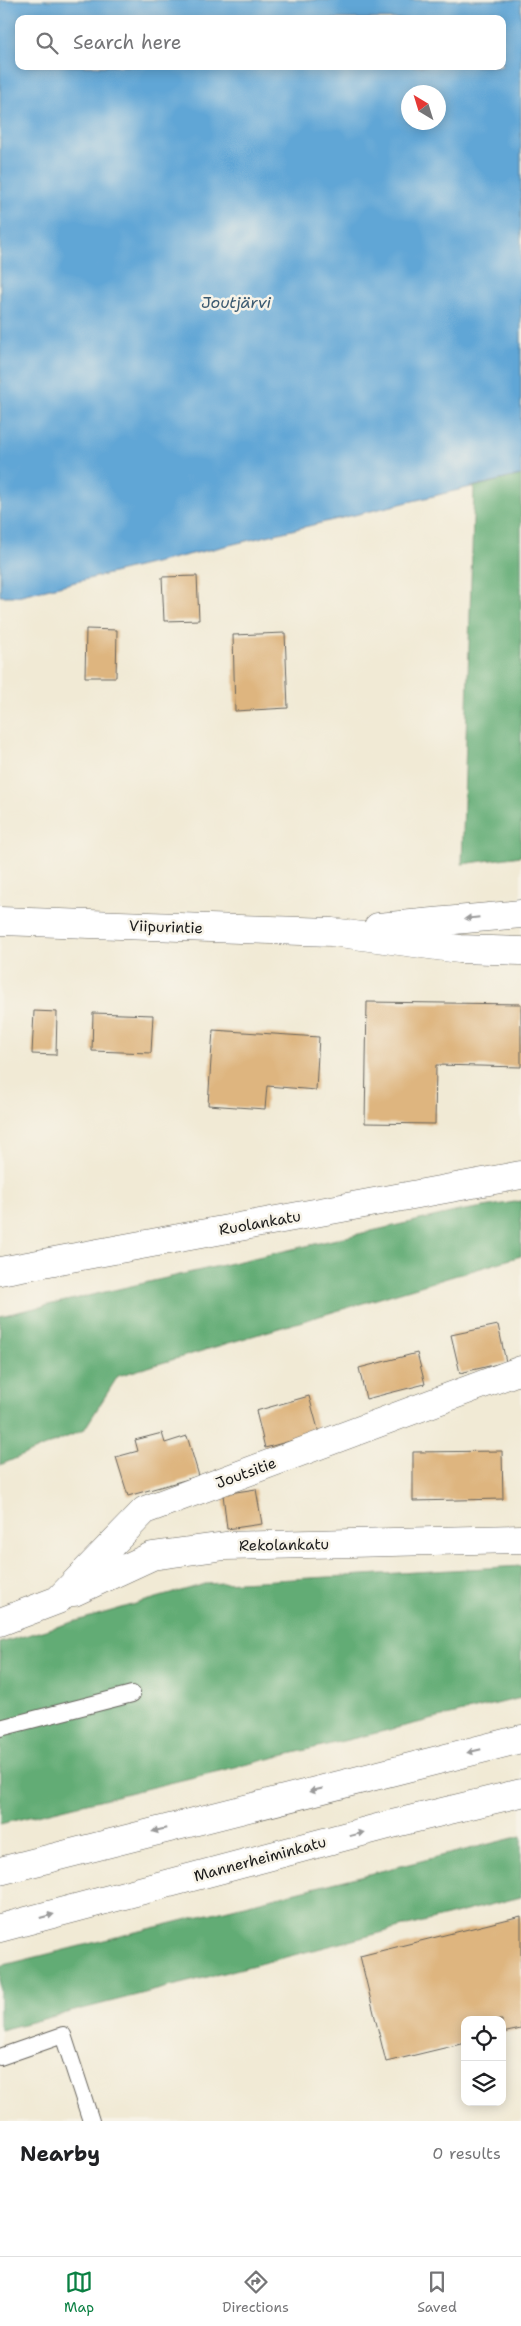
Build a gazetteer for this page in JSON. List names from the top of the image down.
{
  "streets": {
    "main road": [
      "Viipurintie",
      "Ruolankatu",
      "Joutsitie",
      "Rekolankatu",
      "Mannerheiminkatu"
    ]
  },
  "crossings": [
    ["Joutsitie", "Rekolankatu"]
  ],
  "water": ["Joutjärvi"],
  "north": "top left",
  "page": {
    "search": "Search here",
    "heading": ["Nearby", "0 results"],
    "nav": ["Map", "Directions", "Saved"]
  }
}
